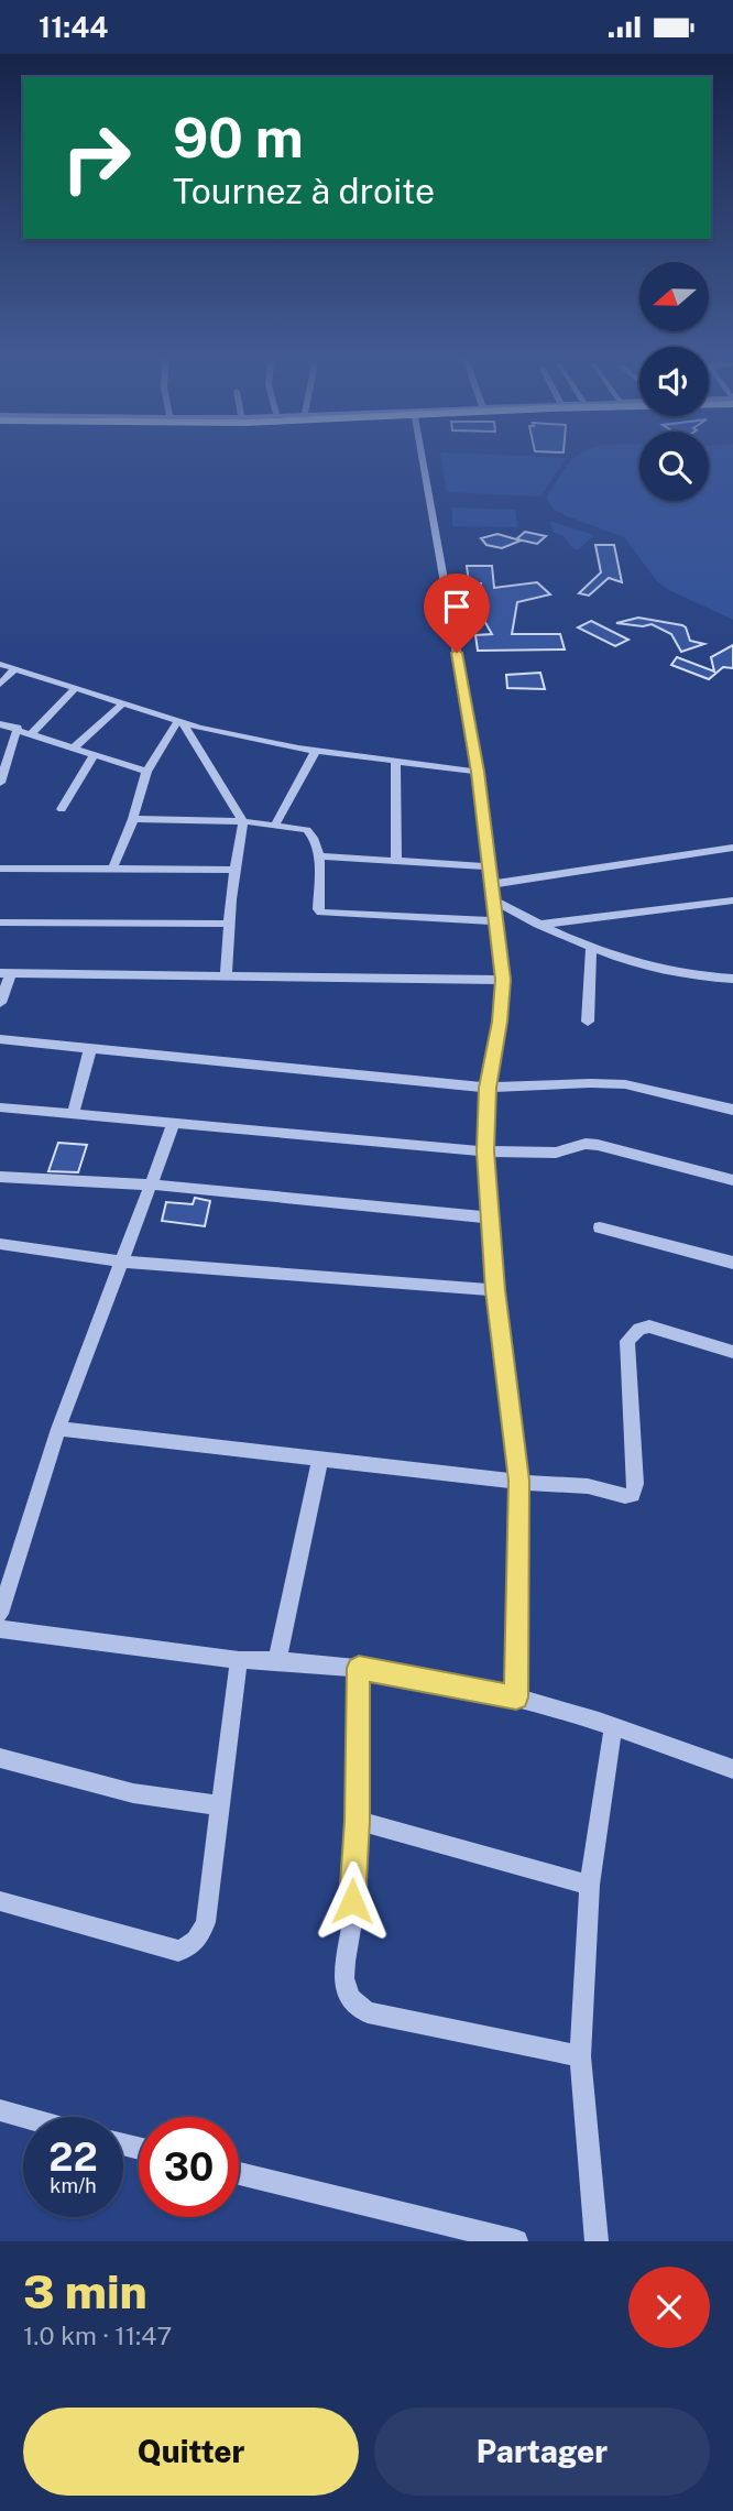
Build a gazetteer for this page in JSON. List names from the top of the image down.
{
  "north": "left",
  "page": {
    "status": "11:44",
    "turn": ["90 m", "Tournez à droite"],
    "speed": "22 km/h",
    "limit": "30",
    "heading": ["3 min", "1.0 km · 11:47"],
    "buttons": ["Quitter", "Partager"]
  }
}
